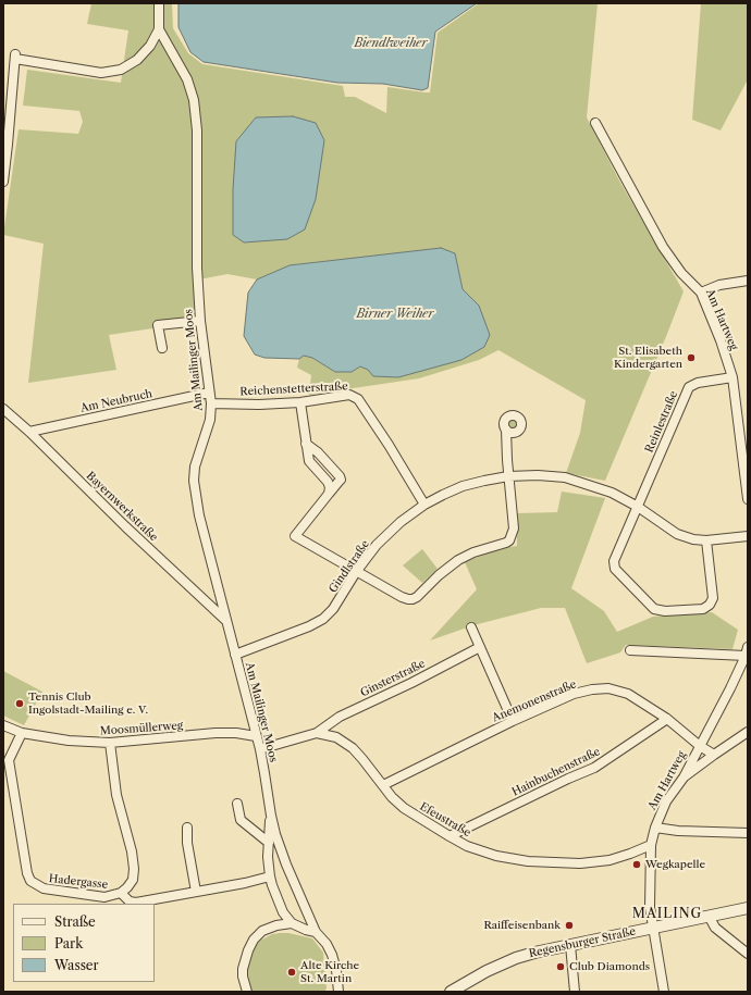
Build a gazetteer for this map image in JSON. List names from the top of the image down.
{
  "streets": {
    "street": [
      "Am Hartweg",
      "Am Mailinger Moos",
      "Reichenstetterstraße",
      "Am Neubruch",
      "Reinlestraße",
      "Bayernwerkstraße",
      "Gindlstraße",
      "Ginsterstraße",
      "Anemonenstraße",
      "Moosmüllerweg",
      "Hainbuchenstraße",
      "Efeustraße",
      "Hadergasse",
      "Regensburger Straße"
    ]
  },
  "crossings": [
    ["Am Hartweg", "Reinlestraße"],
    ["Am Hartweg", "Anemonenstraße"],
    ["Am Hartweg", "Efeustraße"],
    ["Am Hartweg", "Regensburger Straße"],
    ["Am Mailinger Moos", "Reichenstetterstraße"],
    ["Am Mailinger Moos", "Am Neubruch"],
    ["Am Mailinger Moos", "Bayernwerkstraße"],
    ["Am Mailinger Moos", "Gindlstraße"],
    ["Am Mailinger Moos", "Moosmüllerweg"],
    ["Am Mailinger Moos", "Hadergasse"],
    ["Reichenstetterstraße", "Gindlstraße"],
    ["Am Neubruch", "Bayernwerkstraße"],
    ["Reinlestraße", "Gindlstraße"],
    ["Ginsterstraße", "Efeustraße"],
    ["Anemonenstraße", "Hainbuchenstraße"],
    ["Anemonenstraße", "Efeustraße"],
    ["Moosmüllerweg", "Hadergasse"],
    ["Hainbuchenstraße", "Efeustraße"]
  ],
  "districts": ["MAILING"],
  "water": ["Biendlweiher", "Birner Weiher"],
  "places": [
    "St. Elisabeth Kindergarten",
    "Tennis Club Ingolstadt-Mailing e. V.",
    "Wegkapelle",
    "Raiffeisenbank",
    "Club Diamonds",
    "Alte Kirche St. Martin"
  ],
  "legend": ["Straße", "Park", "Wasser"]
}
